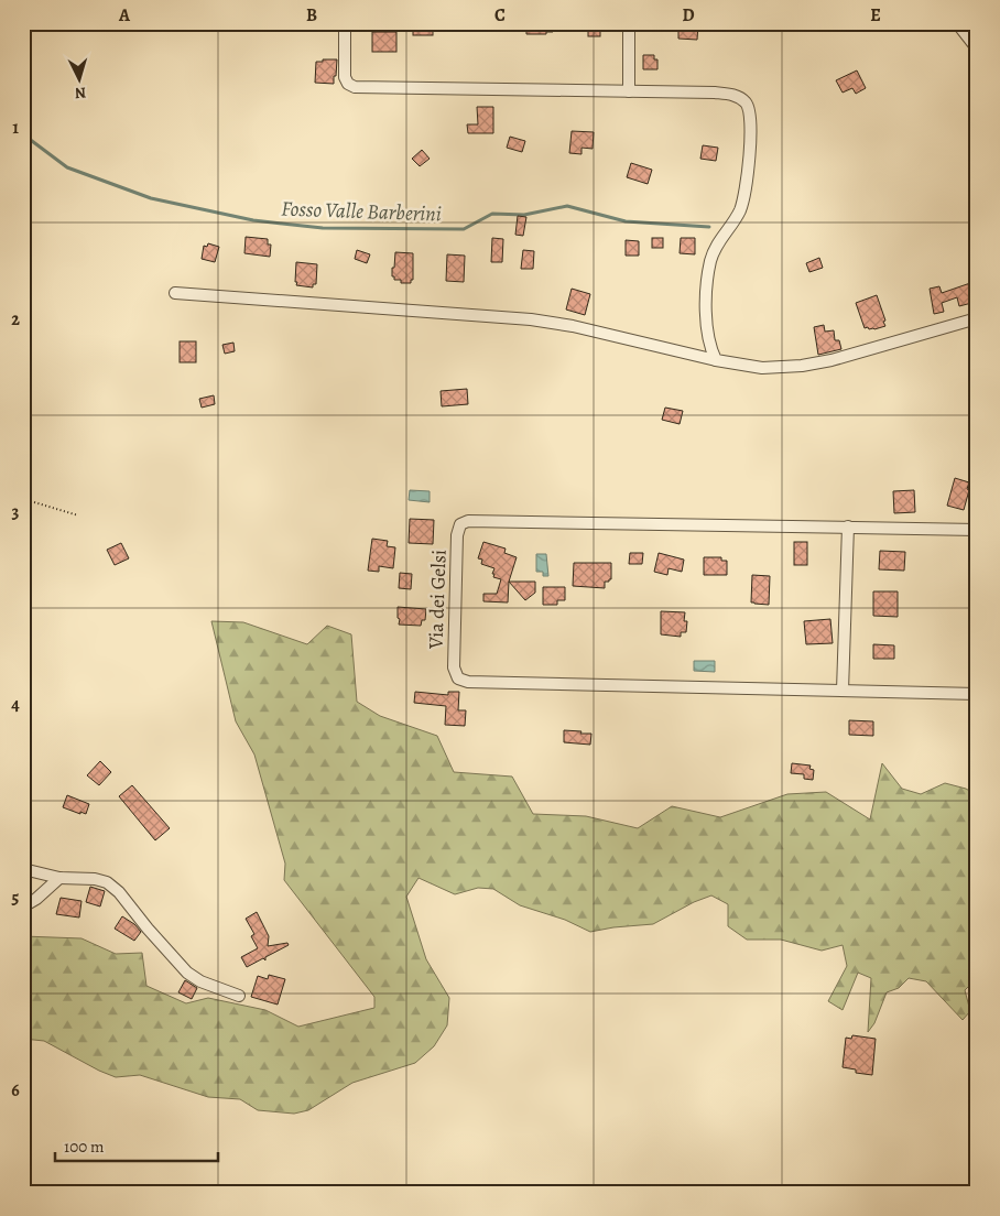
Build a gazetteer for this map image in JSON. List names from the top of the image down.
{
  "streets": {
    "street": ["Via dei Gelsi"]
  },
  "water": ["Fosso Valle Barberini"],
  "scale_bar": "100 m",
  "north": "bottom",
  "grid": {
    "columns": [
      "A",
      "B",
      "C",
      "D",
      "E"
    ],
    "rows": [
      "1",
      "2",
      "3",
      "4",
      "5",
      "6"
    ]
  }
}
